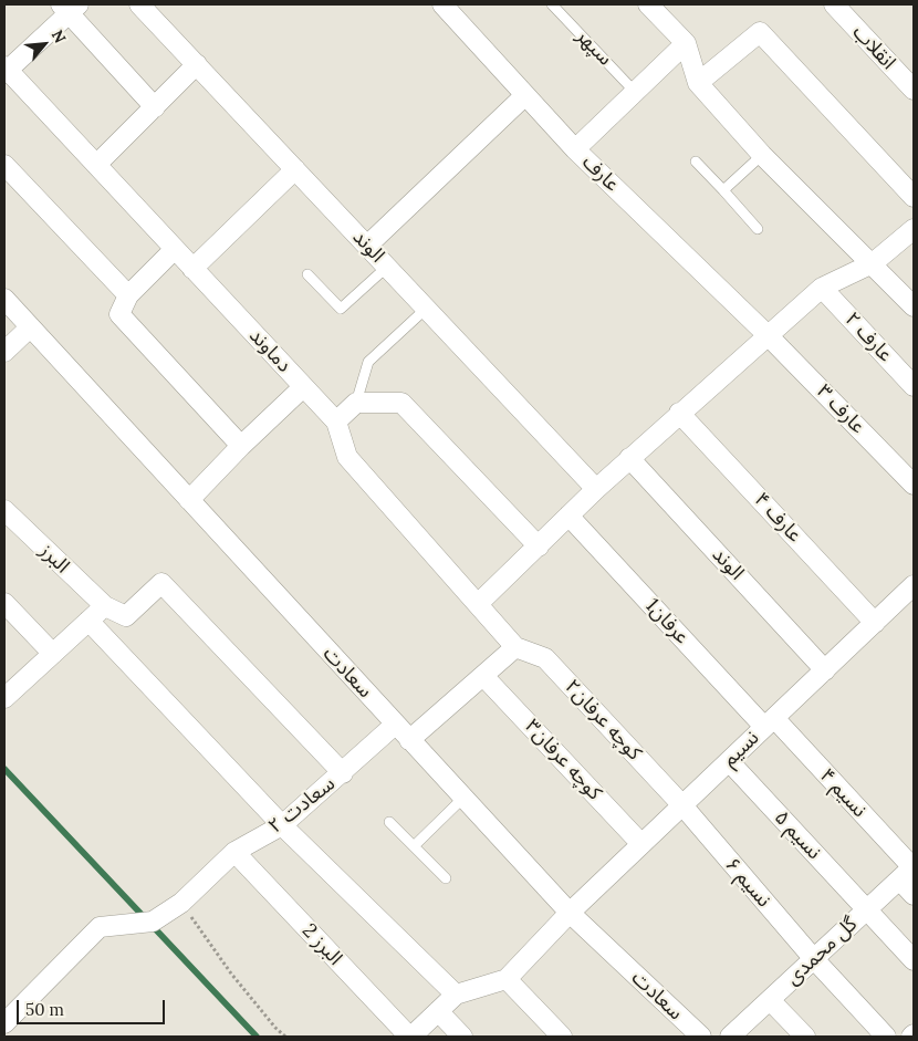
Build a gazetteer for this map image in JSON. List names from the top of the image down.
{
  "streets": {
    "street": [
      "انقلاب",
      "عارف",
      "الوند",
      "عارف ۲",
      "دماوند",
      "عارف ۳",
      "عارف ۴",
      "البرز",
      "عرفان1",
      "سعادت",
      "کوچه عرفان۲",
      "نسیم",
      "کوچه عرفان۳",
      "نسیم ۴",
      "سعادت ۲",
      "نسیم ۵",
      "نسیم ۶",
      "البرز 2",
      "گل محمدی"
    ],
    "lane": ["سپهر"]
  },
  "crossings": [
    ["عارف", "عارف ۳"],
    ["الوند", "نسیم"],
    ["دماوند", "کوچه عرفان۲"],
    ["عارف ۴", "نسیم"],
    ["عرفان1", "نسیم"],
    ["عرفان1", "نسیم ۴"],
    ["سعادت", "نسیم"],
    ["سعادت", "سعادت ۲"],
    ["کوچه عرفان۲", "نسیم"],
    ["کوچه عرفان۲", "نسیم ۶"],
    ["نسیم", "کوچه عرفان۳"],
    ["نسیم", "نسیم ۴"],
    ["نسیم", "نسیم ۵"],
    ["نسیم", "نسیم ۶"],
    ["نسیم ۴", "گل محمدی"],
    ["سعادت ۲", "البرز 2"],
    ["نسیم ۵", "گل محمدی"],
    ["نسیم ۶", "گل محمدی"]
  ],
  "scale_bar": "50 m",
  "north": "top right"
}
